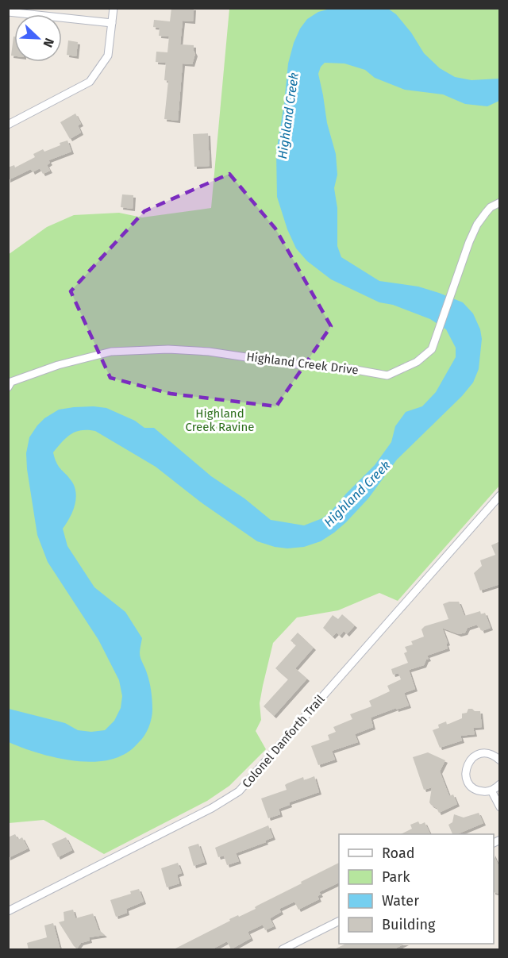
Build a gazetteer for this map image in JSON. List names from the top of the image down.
{
  "streets": {
    "street": ["Highland Creek Drive", "Colonel Danforth Trail"]
  },
  "water": ["Highland Creek"],
  "parks": ["Highland Creek Ravine"],
  "legend": [
    "Road",
    "Park",
    "Water",
    "Building"
  ],
  "north": "bottom right"
}
